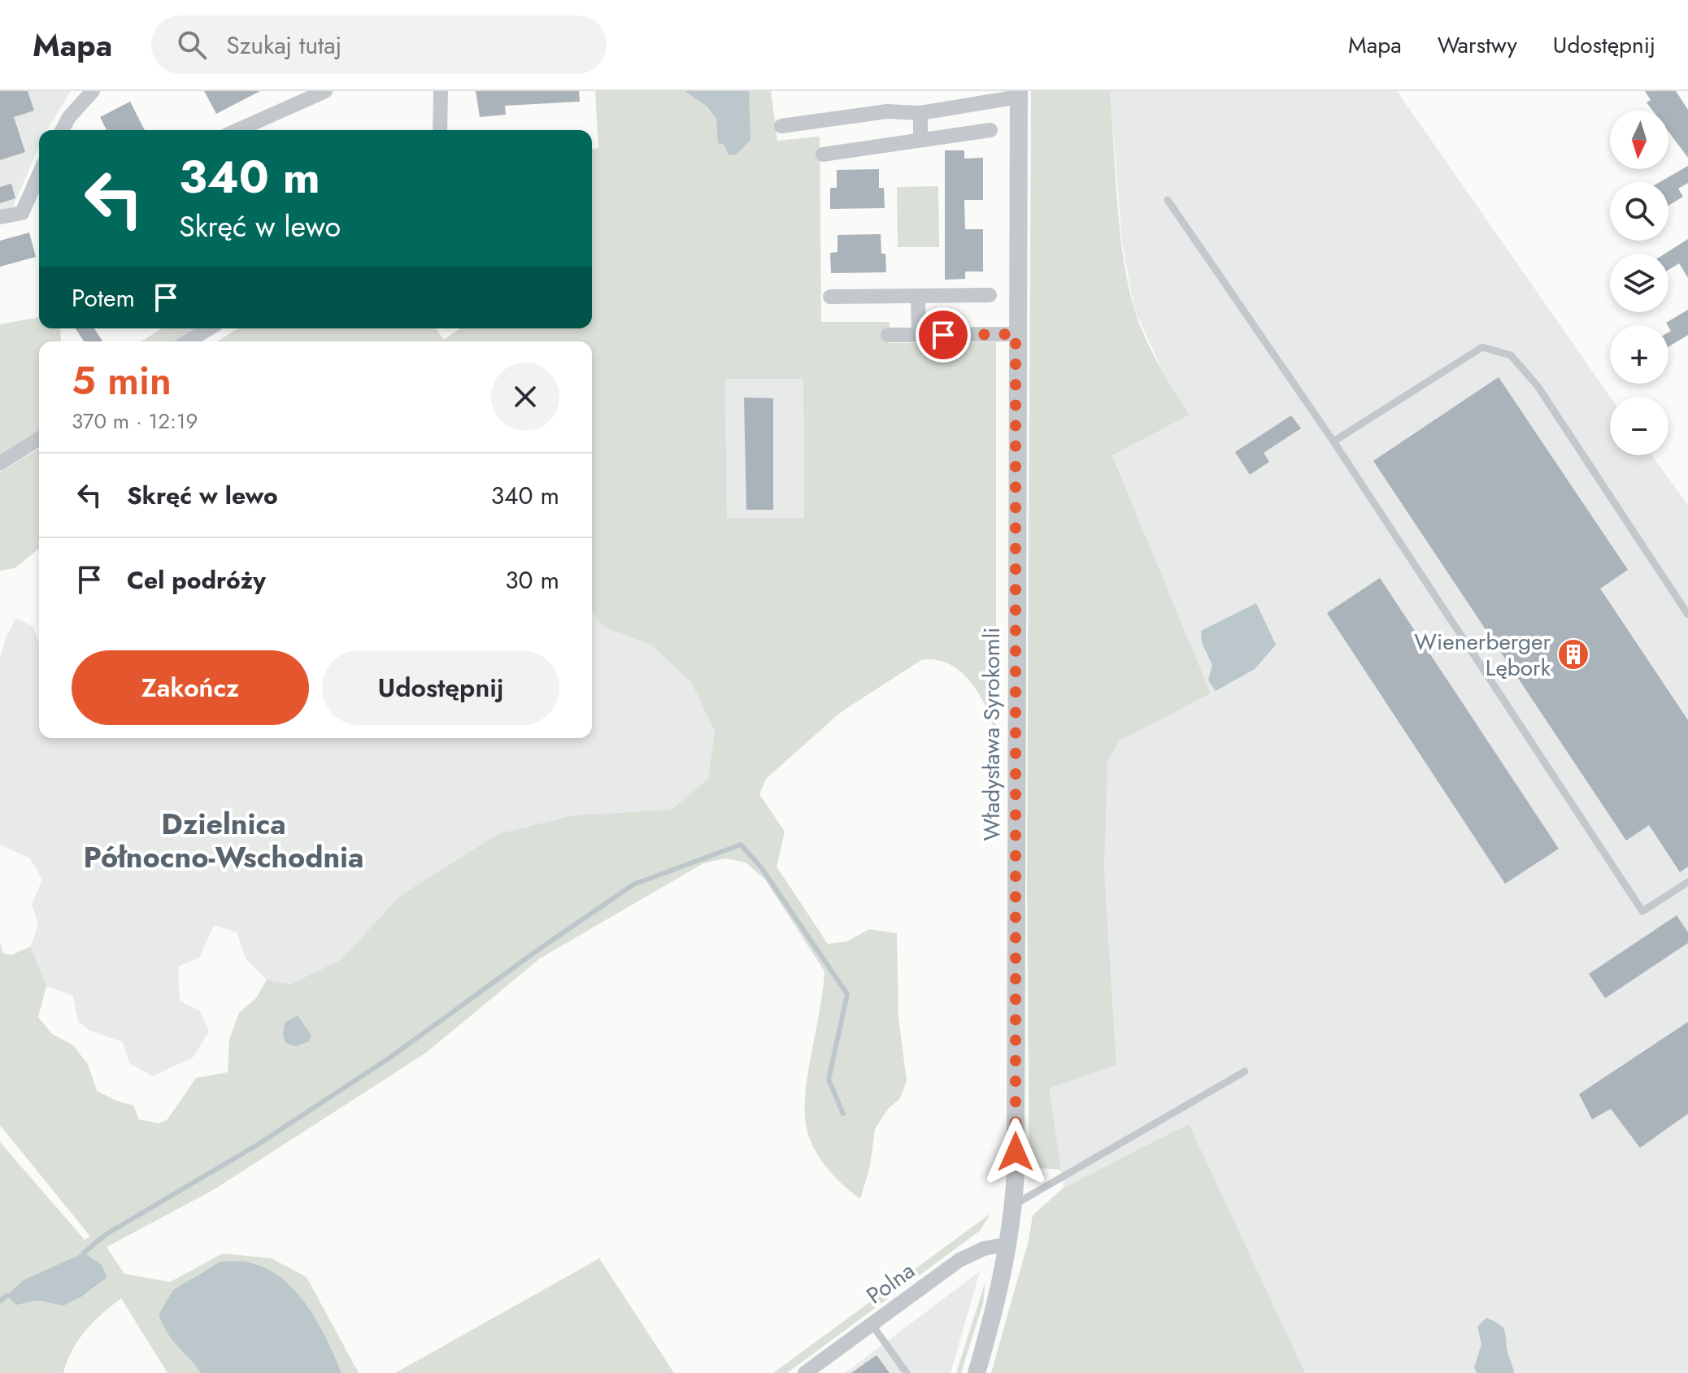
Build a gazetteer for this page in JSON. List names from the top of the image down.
{
  "streets": {
    "street": ["Władysława Syrokomli", "Polna"]
  },
  "crossings": [
    ["Władysława Syrokomli", "Polna"]
  ],
  "districts": ["Dzielnica Północno-Wschodnia"],
  "places": {
    "building": ["Wienerberger Lębork"]
  },
  "north": "bottom",
  "page": {
    "header": "Mapa",
    "search": "Szukaj tutaj",
    "nav": ["Mapa", "Warstwy", "Udostępnij"],
    "map_buttons": ["+", "−"],
    "turn": ["340 m", "Skręć w lewo"],
    "then": "Potem",
    "heading": ["5 min", "370 m · 12:19"],
    "list": [
      {
        "name": "Skręć w lewo",
        "value": "340 m"
      },
      {
        "name": "Cel podróży",
        "value": "30 m"
      }
    ],
    "buttons": ["Zakończ", "Udostępnij"]
  }
}
